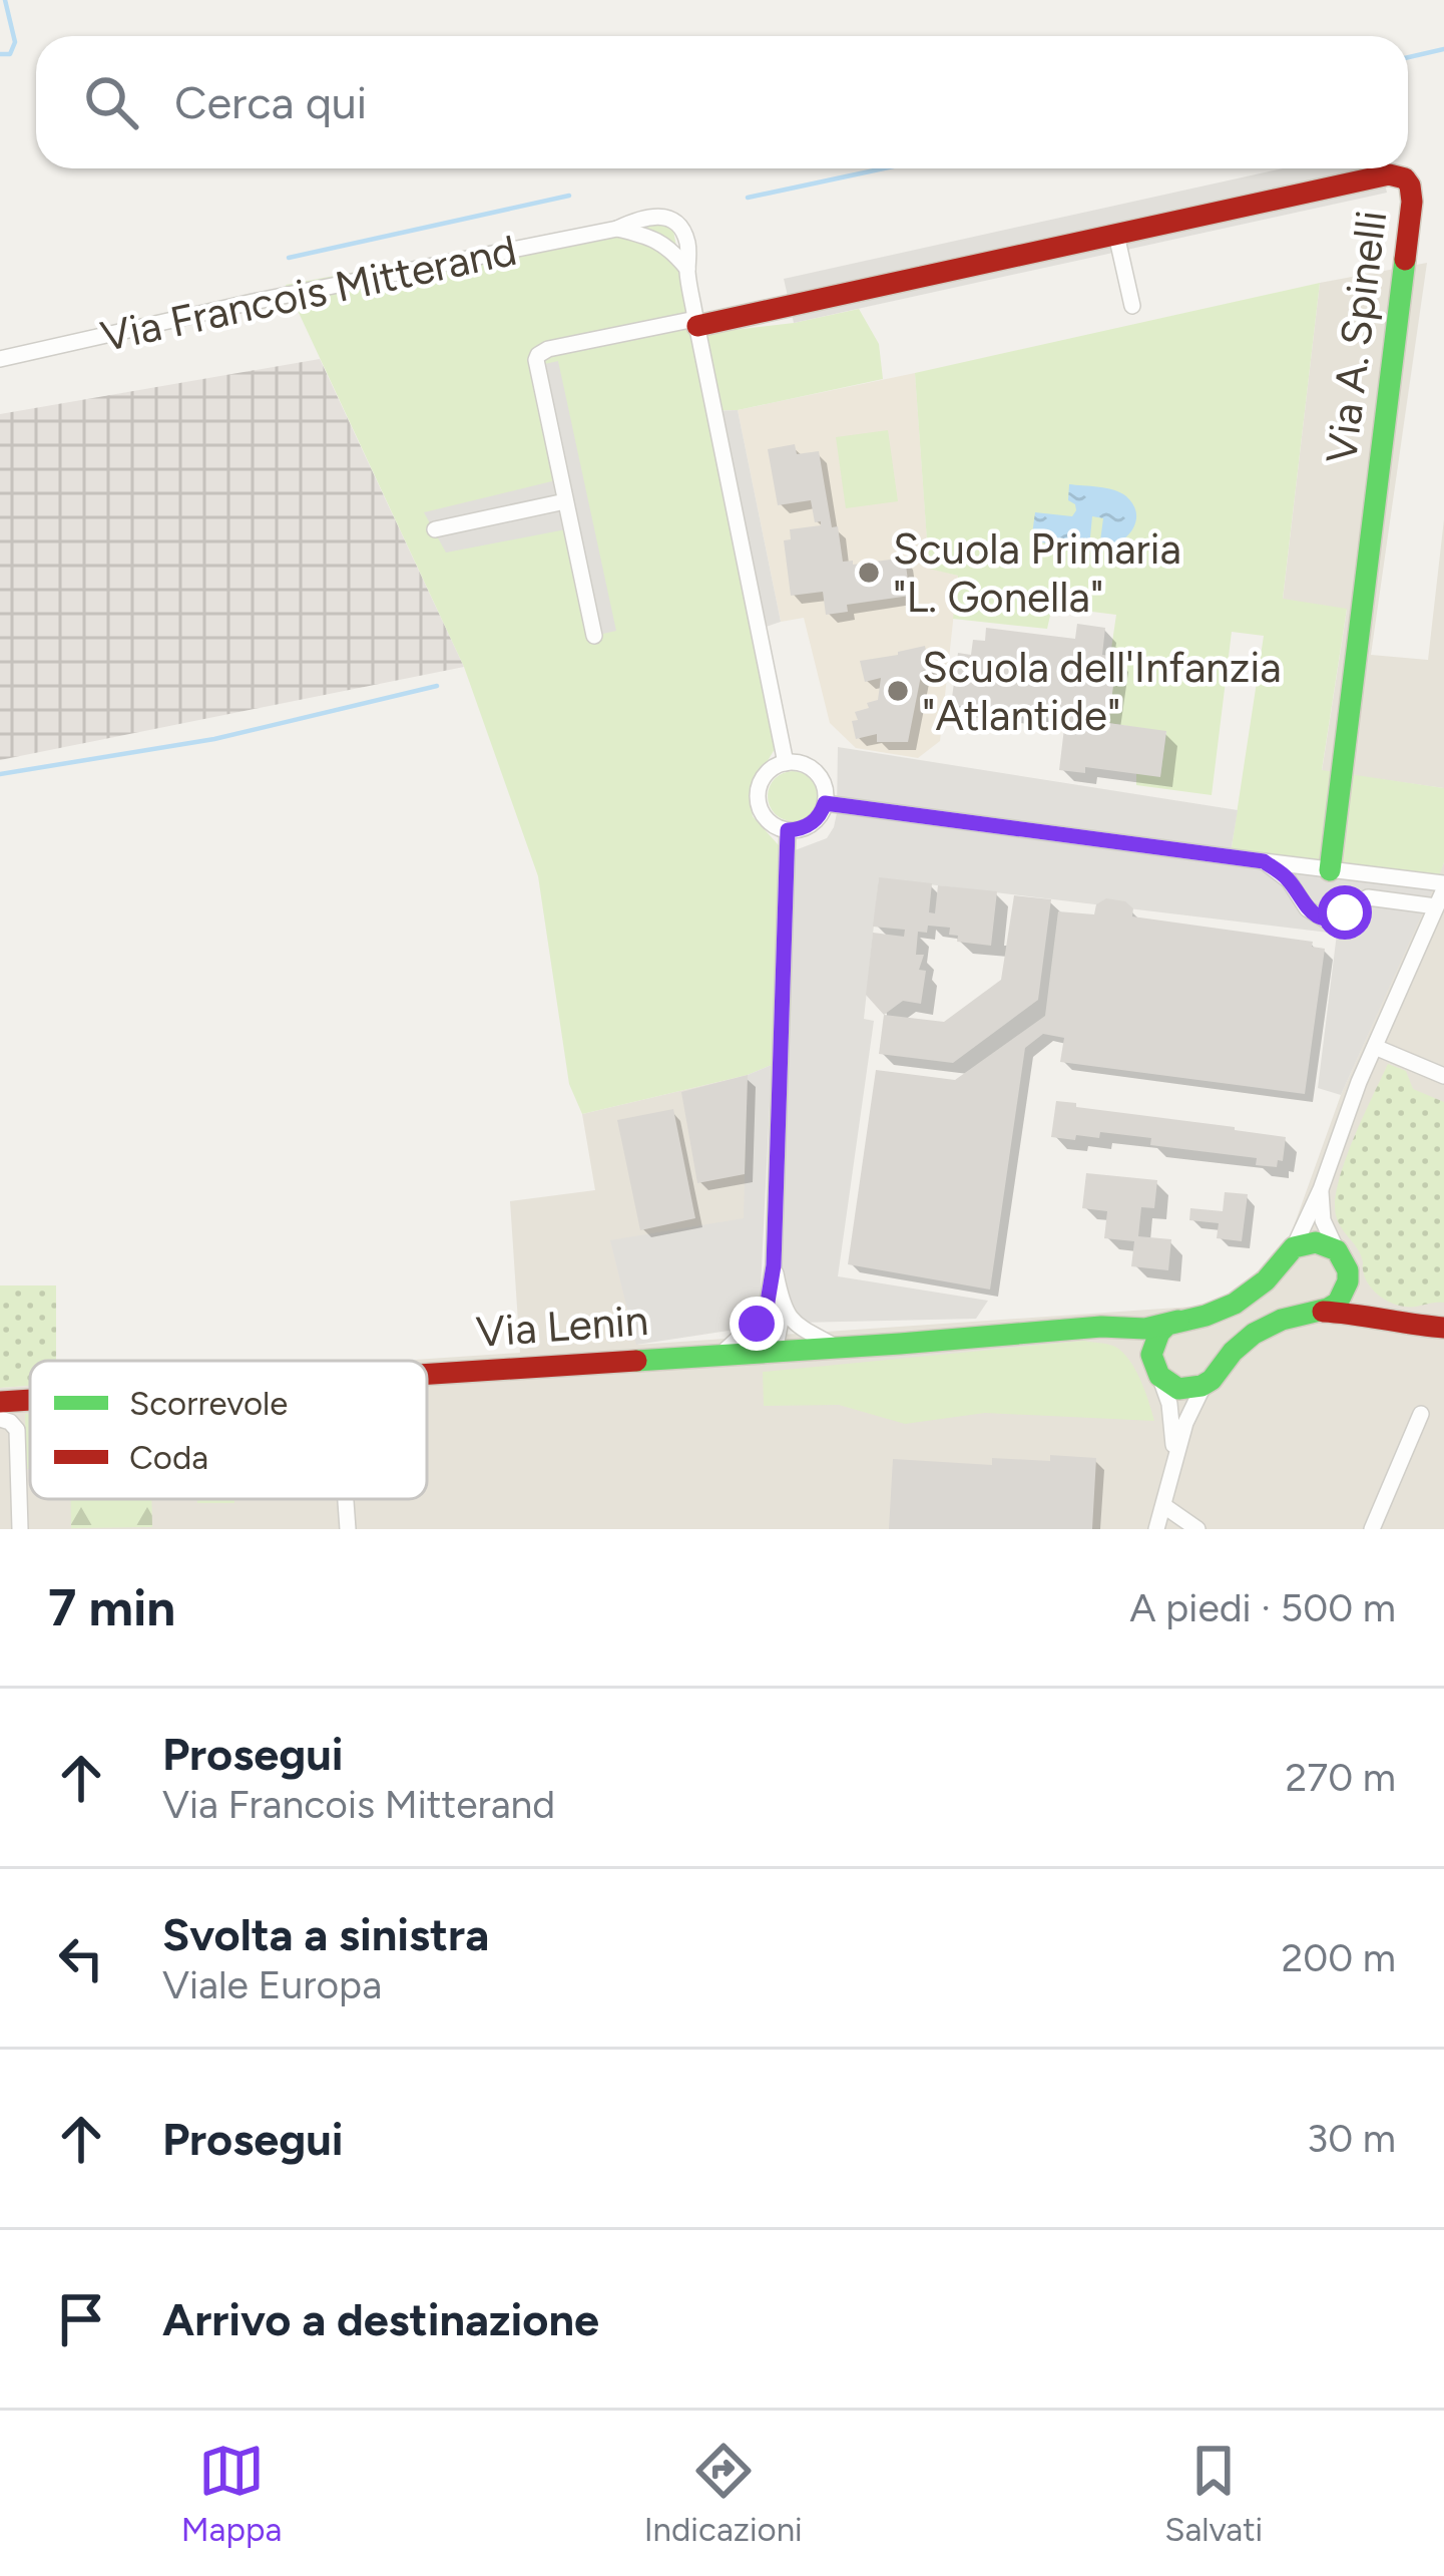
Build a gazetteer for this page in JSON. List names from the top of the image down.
{
  "streets": {
    "main road": ["Via A. Spinelli", "Via Lenin"],
    "street": ["Via Francois Mitterand"]
  },
  "places": ["Scuola Primaria \"L. Gonella\"", "Scuola dell'Infanzia \"Atlantide\""],
  "legend": ["Scorrevole", "Coda"],
  "page": {
    "search": "Cerca qui",
    "heading": ["7 min", "A piedi · 500 m"],
    "list": [
      ["Prosegui", "Via Francois Mitterand", "270 m"],
      ["Svolta a sinistra", "Viale Europa", "200 m"],
      ["Prosegui", "30 m"],
      "Arrivo a destinazione"
    ],
    "nav": ["Mappa", "Indicazioni", "Salvati"]
  }
}
